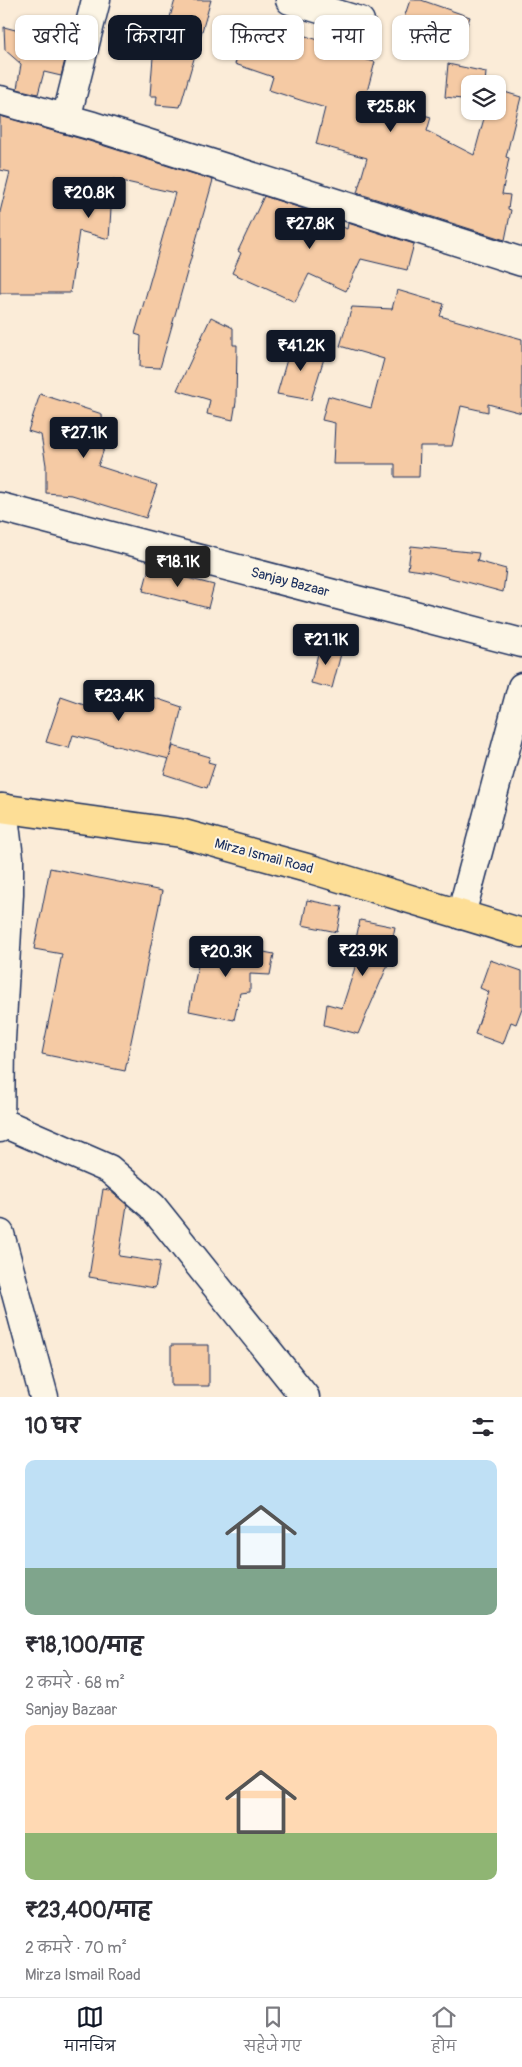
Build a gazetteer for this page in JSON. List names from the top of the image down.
{
  "streets": {
    "highway": ["Mirza Ismail Road"],
    "street": ["Sanjay Bazaar"]
  },
  "page": {
    "chip": [
      "खरीदें",
      "किराया",
      "फ़िल्टर",
      "नया",
      "फ़्लैट"
    ],
    "price": [
      "₹25.8K",
      "₹20.8K",
      "₹27.8K",
      "₹41.2K",
      "₹27.1K",
      "₹18.1K",
      "₹21.1K",
      "₹23.4K",
      "₹23.9K",
      "₹20.3K"
    ],
    "heading": "10 घर",
    "list": [
      {
        "name": "₹18,100/माह",
        "note": "2 कमरे · 68 m² · Sanjay Bazaar"
      },
      {
        "name": "₹23,400/माह",
        "note": "2 कमरे · 70 m² · Mirza Ismail Road"
      }
    ],
    "tabs": ["मानचित्र", "सहेजे गए", "होम"]
  }
}
